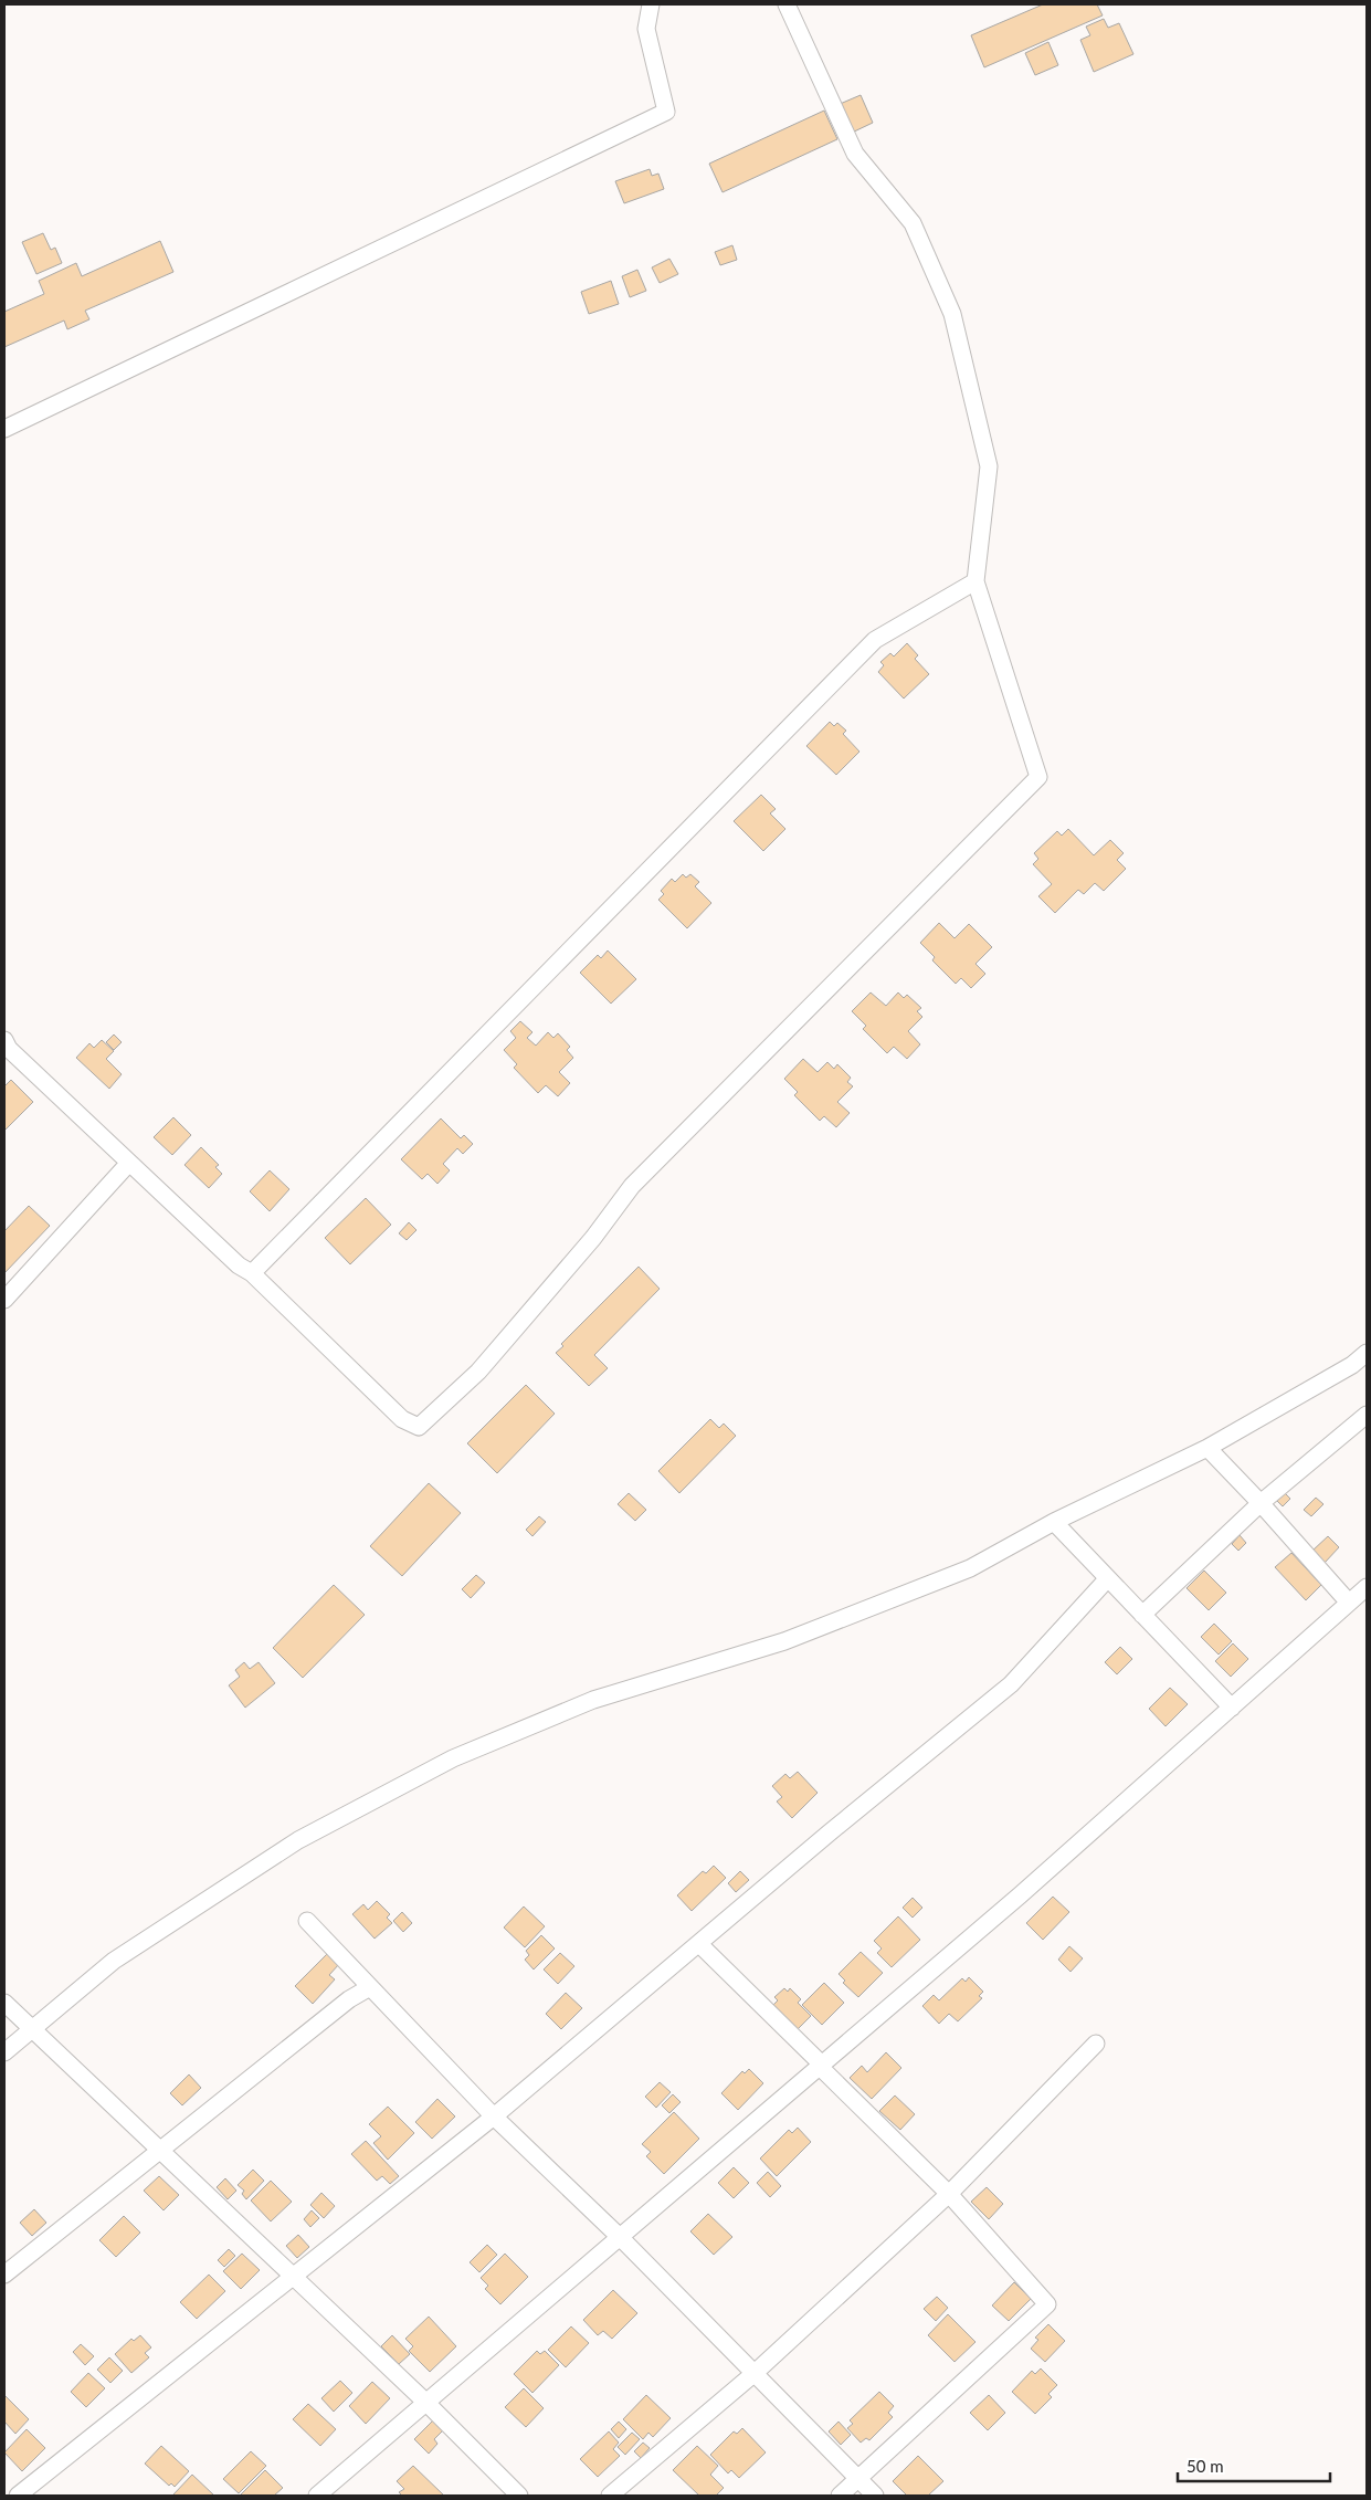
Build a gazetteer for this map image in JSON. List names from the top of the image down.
{
  "scale_bar": "50 m"
}
